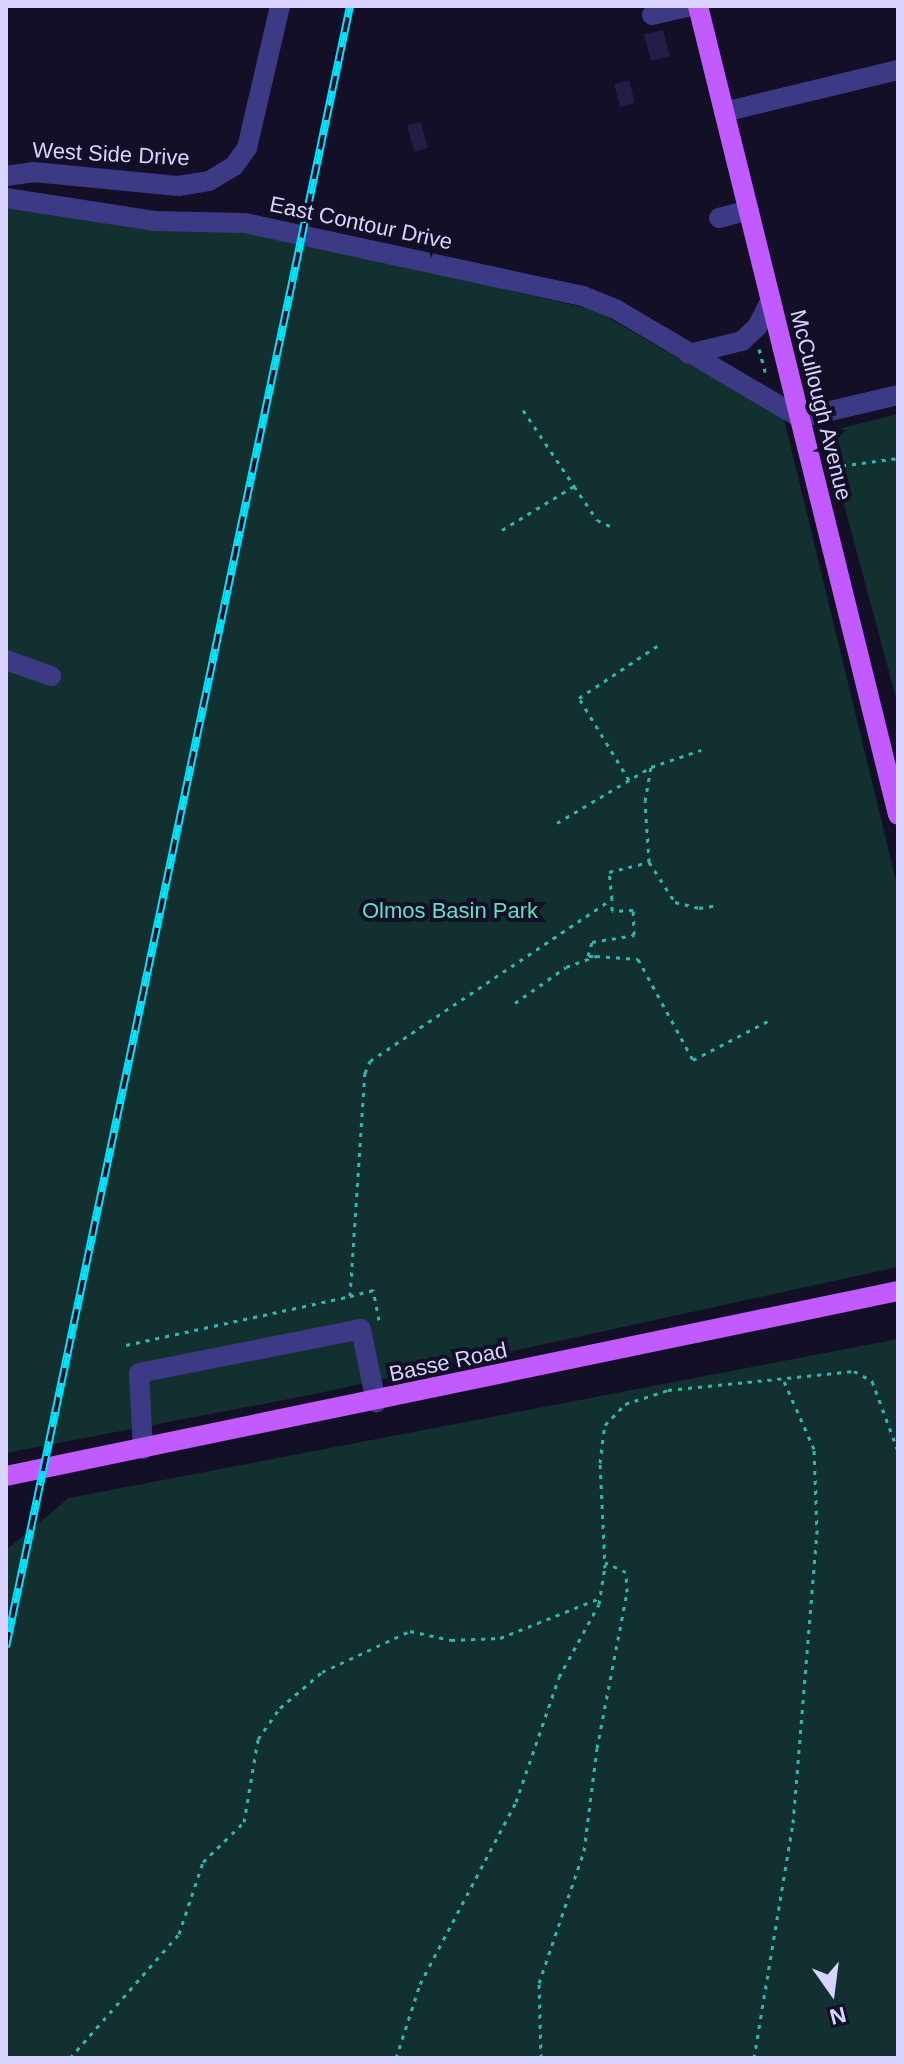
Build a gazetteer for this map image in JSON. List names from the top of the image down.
{
  "streets": {
    "main road": ["McCullough Avenue", "Basse Road"],
    "street": ["West Side Drive", "East Contour Drive"]
  },
  "crossings": [
    ["East Contour Drive", "McCullough Avenue"]
  ],
  "parks": ["Olmos Basin Park"],
  "north": "bottom"
}
